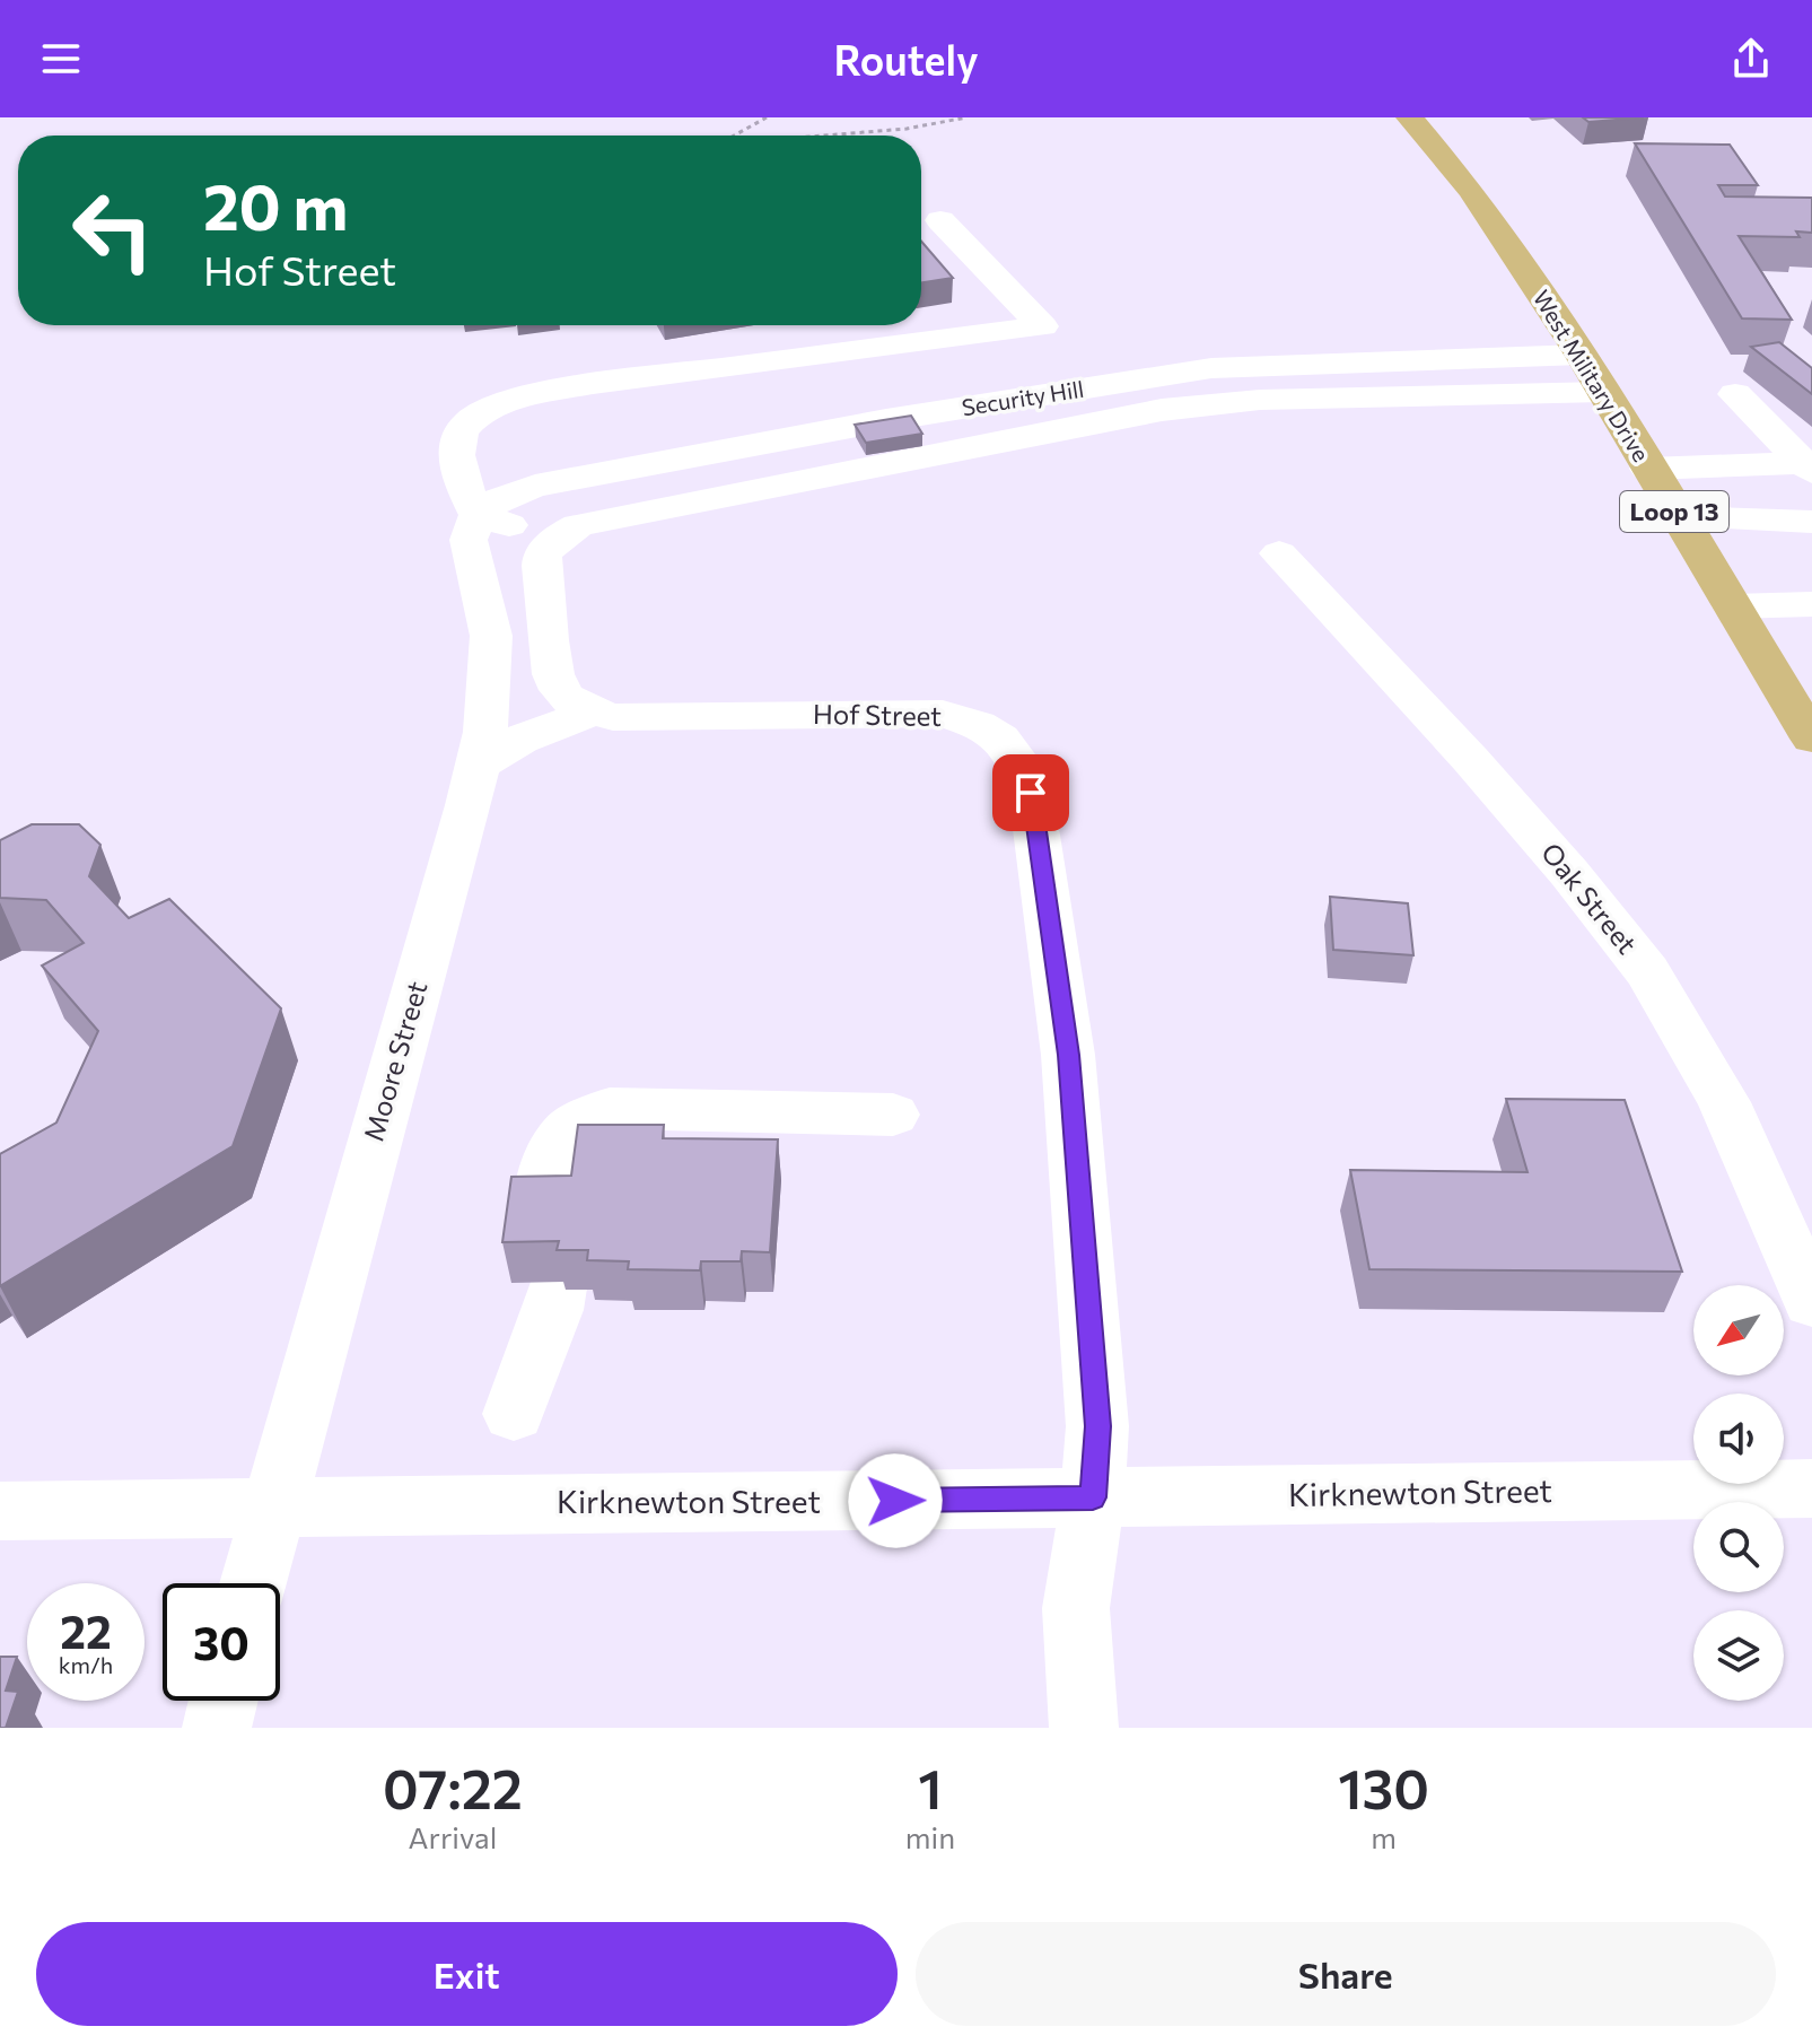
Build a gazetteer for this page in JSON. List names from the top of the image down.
{
  "streets": {
    "main road": ["West Military Drive", "Loop 13"],
    "street": [
      "Security Hill",
      "Hof Street",
      "Oak Street",
      "Moore Street",
      "Kirknewton Street"
    ]
  },
  "crossings": [
    ["West Military Drive", "Security Hill"],
    ["Security Hill", "Hof Street"],
    ["Security Hill", "Moore Street"],
    ["Hof Street", "Kirknewton Street"],
    ["Moore Street", "Kirknewton Street"]
  ],
  "north": "bottom left",
  "page": {
    "header": "Routely",
    "turn": ["20 m", "Hof Street"],
    "speed": "22 km/h",
    "limit": "30",
    "eta": [
      "07:22",
      "Arrival",
      "1",
      "min",
      "130",
      "m"
    ],
    "buttons": ["Exit", "Share"]
  }
}
